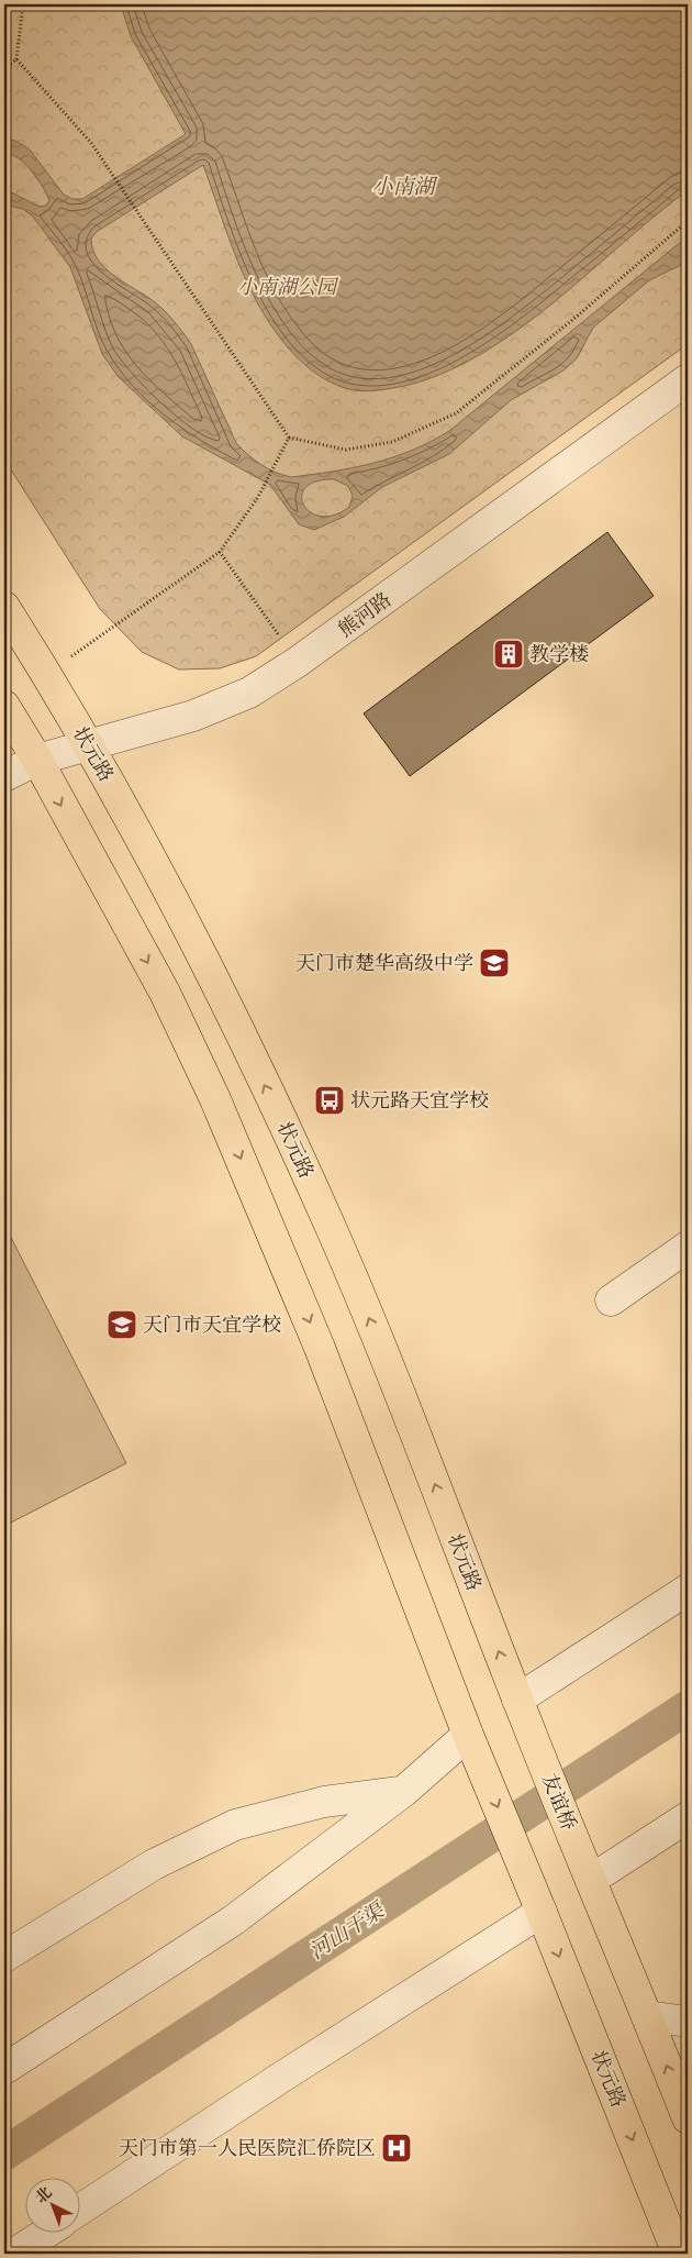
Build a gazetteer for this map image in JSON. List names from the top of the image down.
{
  "streets": {
    "main road": ["状元路", "友谊桥"],
    "street": ["熊河路"]
  },
  "crossings": [
    ["熊河路", "状元路"],
    ["状元路", "友谊桥"]
  ],
  "water": ["小南湖", "河山干渠"],
  "parks": ["小南湖公园"],
  "places": {
    "building": ["教学楼"],
    "school or university": ["天门市楚华高级中学", "天门市天宜学校"],
    "bus stop": ["状元路天宜学校"],
    "hospital": ["天门市第一人民医院汇侨院区"]
  },
  "north": "top left"
}
